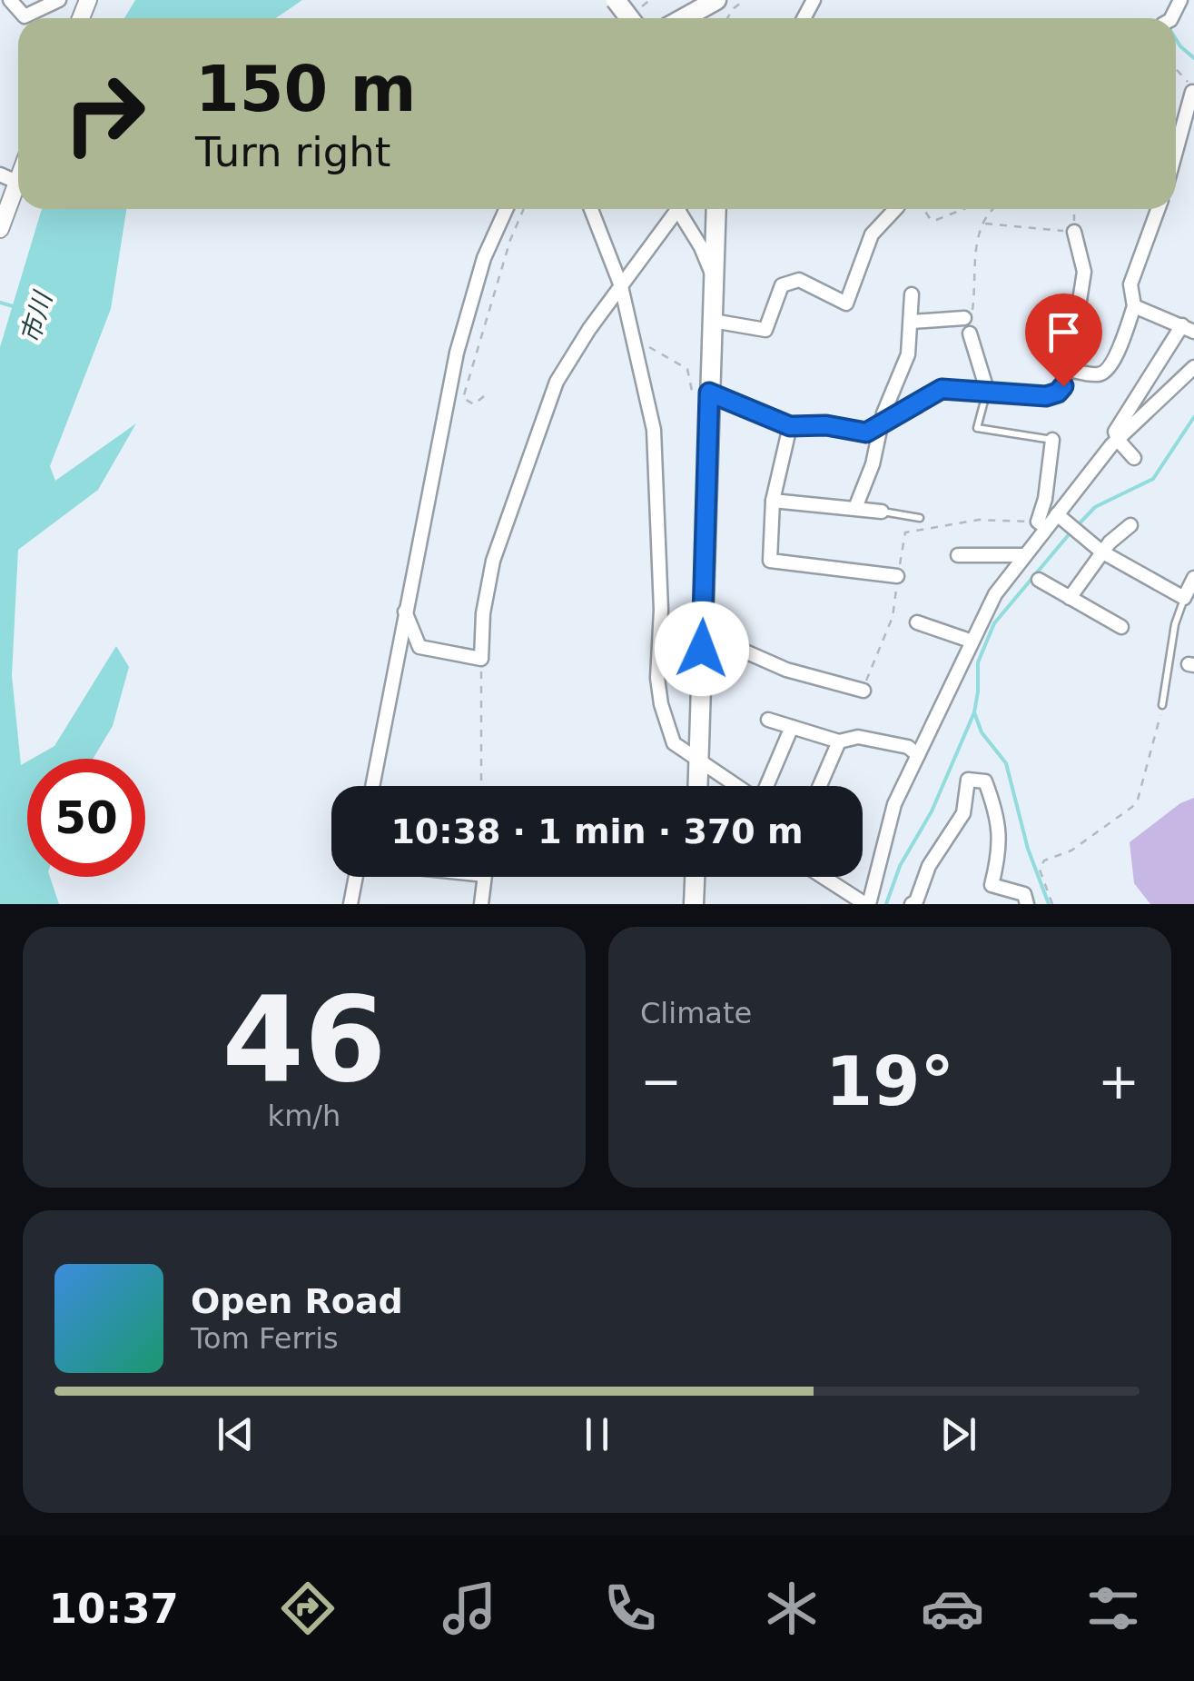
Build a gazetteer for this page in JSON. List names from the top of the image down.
{
  "water": ["市川"],
  "page": {
    "turn": ["150 m", "Turn right"],
    "limit": "50",
    "trip": "10:38 · 1 min · 370 m",
    "tile": [
      ["46", "km/h"],
      "Climate"
    ],
    "heat": ["−", "19°", "+"],
    "song": ["Open Road", "Tom Ferris"],
    "tabs": "10:37"
  }
}
